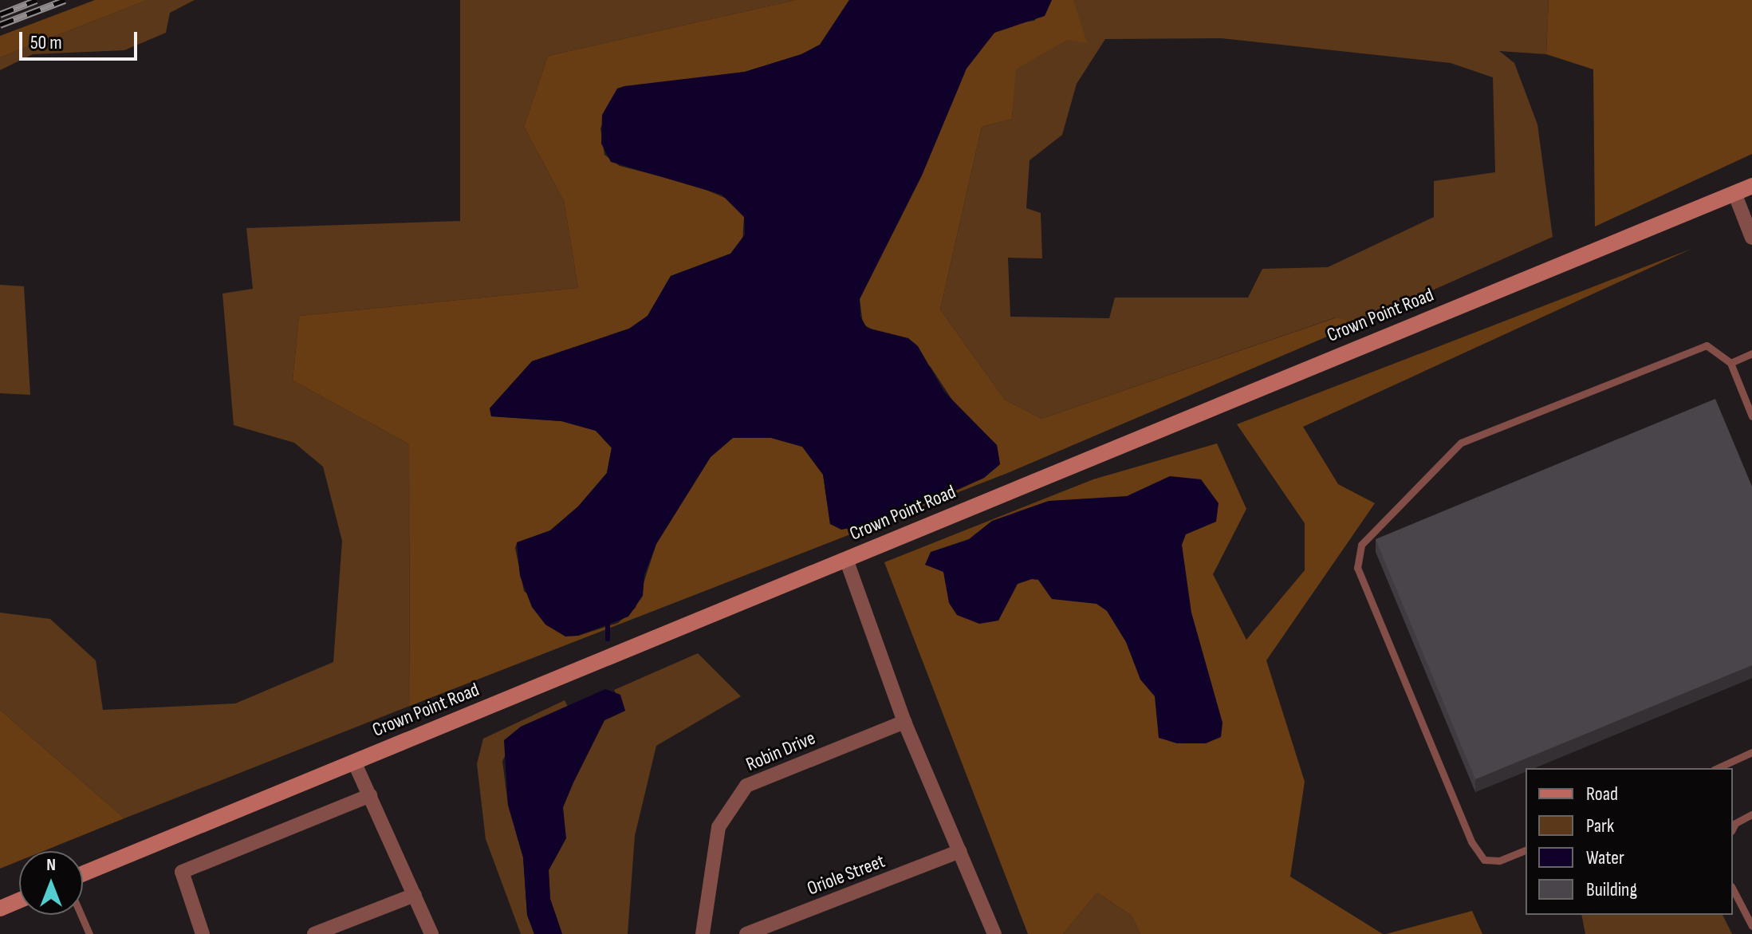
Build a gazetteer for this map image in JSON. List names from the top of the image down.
{
  "streets": {
    "main road": ["Crown Point Road"],
    "street": ["Robin Drive", "Oriole Street"]
  },
  "legend": [
    "Road",
    "Park",
    "Water",
    "Building"
  ],
  "scale_bar": "50 m",
  "north": "top"
}
